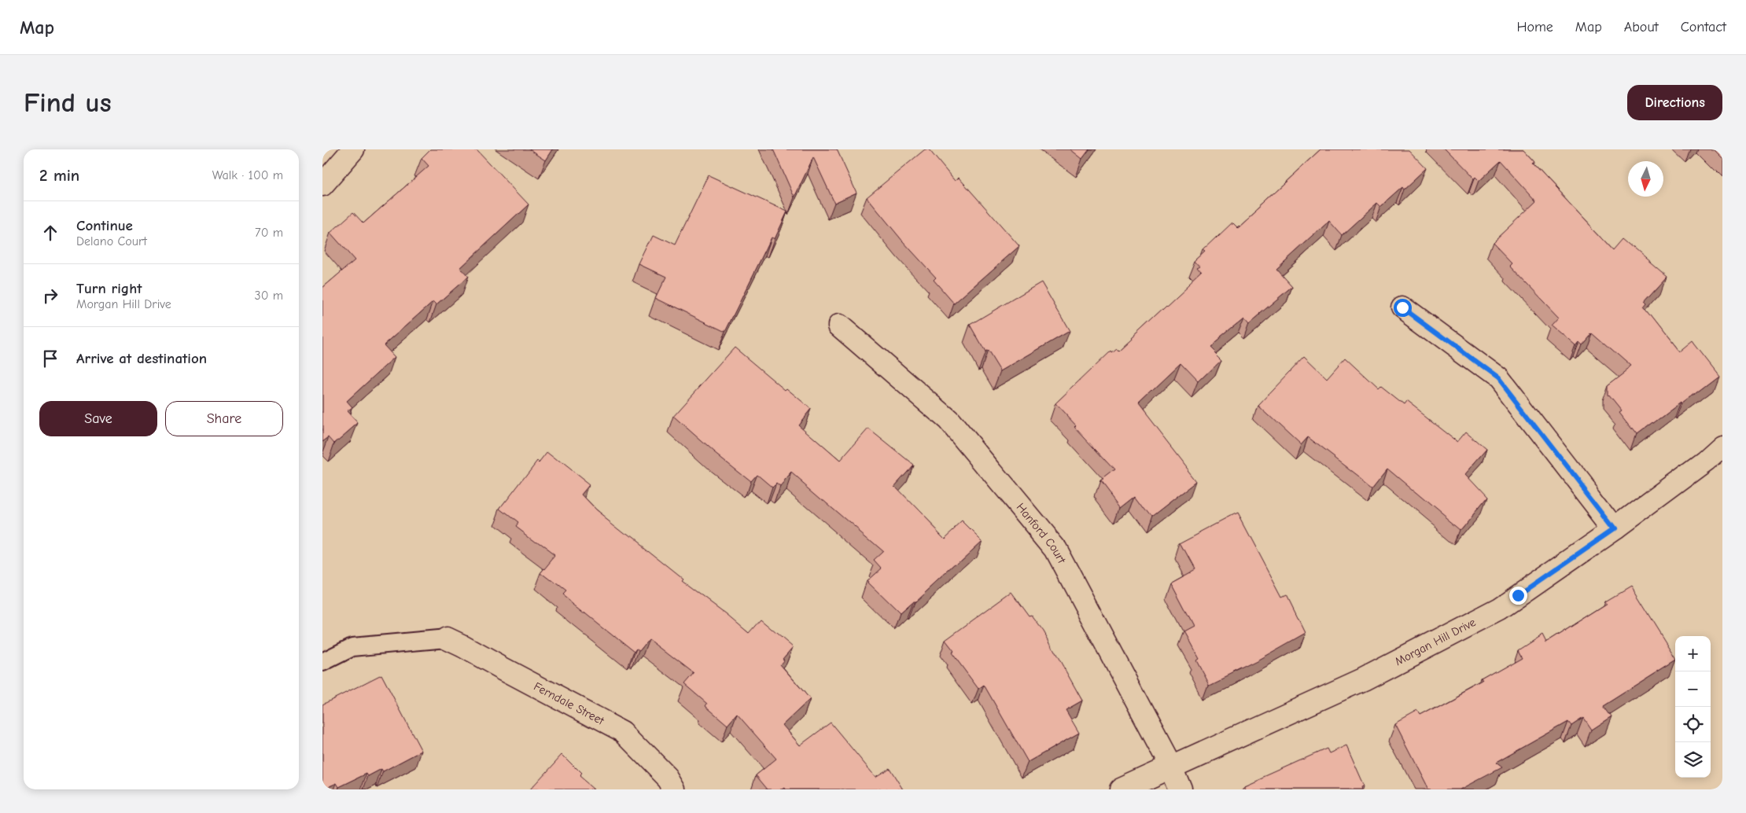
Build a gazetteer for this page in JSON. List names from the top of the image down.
{
  "streets": {
    "street": ["Hanford Court", "Morgan Hill Drive", "Ferndale Street"]
  },
  "crossings": [
    ["Hanford Court", "Morgan Hill Drive"]
  ],
  "north": "bottom",
  "page": {
    "header": "Map",
    "nav": [
      "Home",
      "Map",
      "About",
      "Contact"
    ],
    "buttons": [
      "Directions",
      ["Save", "Share"]
    ],
    "title": "Find us",
    "heading": ["2 min", "Walk · 100 m"],
    "list": [
      ["Continue", "Delano Court", "70 m"],
      ["Turn right", "Morgan Hill Drive", "30 m"],
      "Arrive at destination"
    ],
    "map_buttons": ["+", "−"]
  }
}
